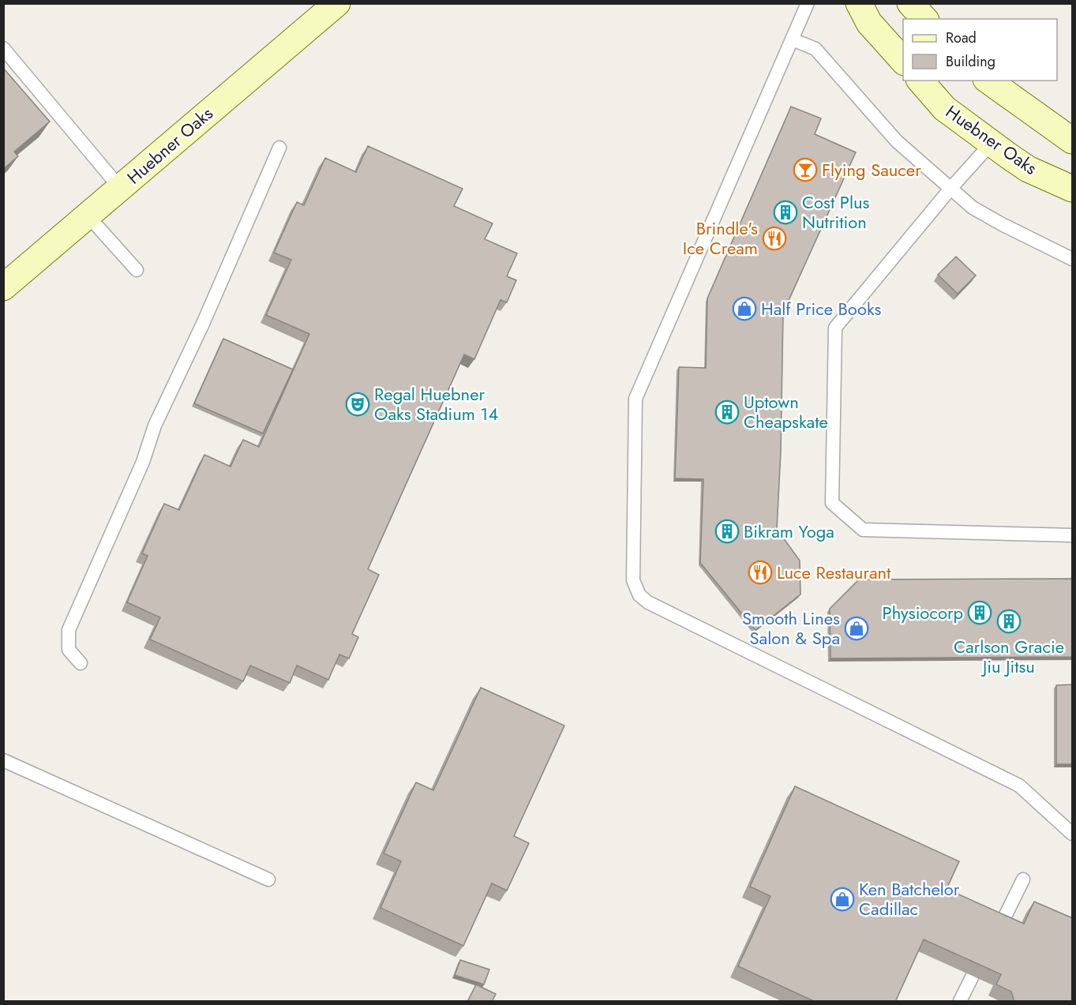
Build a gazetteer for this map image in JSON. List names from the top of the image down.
{
  "streets": {
    "street": ["Huebner Oaks"]
  },
  "places": {
    "bar": ["Flying Saucer"],
    "building": [
      "Cost Plus Nutrition",
      "Uptown Cheapskate",
      "Bikram Yoga",
      "Physiocorp",
      "Carlson Gracie Jiu Jitsu"
    ],
    "restaurant": ["Brindle's Ice Cream", "Luce Restaurant"],
    "shop": ["Half Price Books", "Smooth Lines Salon & Spa", "Ken Batchelor Cadillac"],
    "theatre": ["Regal Huebner Oaks Stadium 14"]
  },
  "legend": ["Road", "Building"]
}
